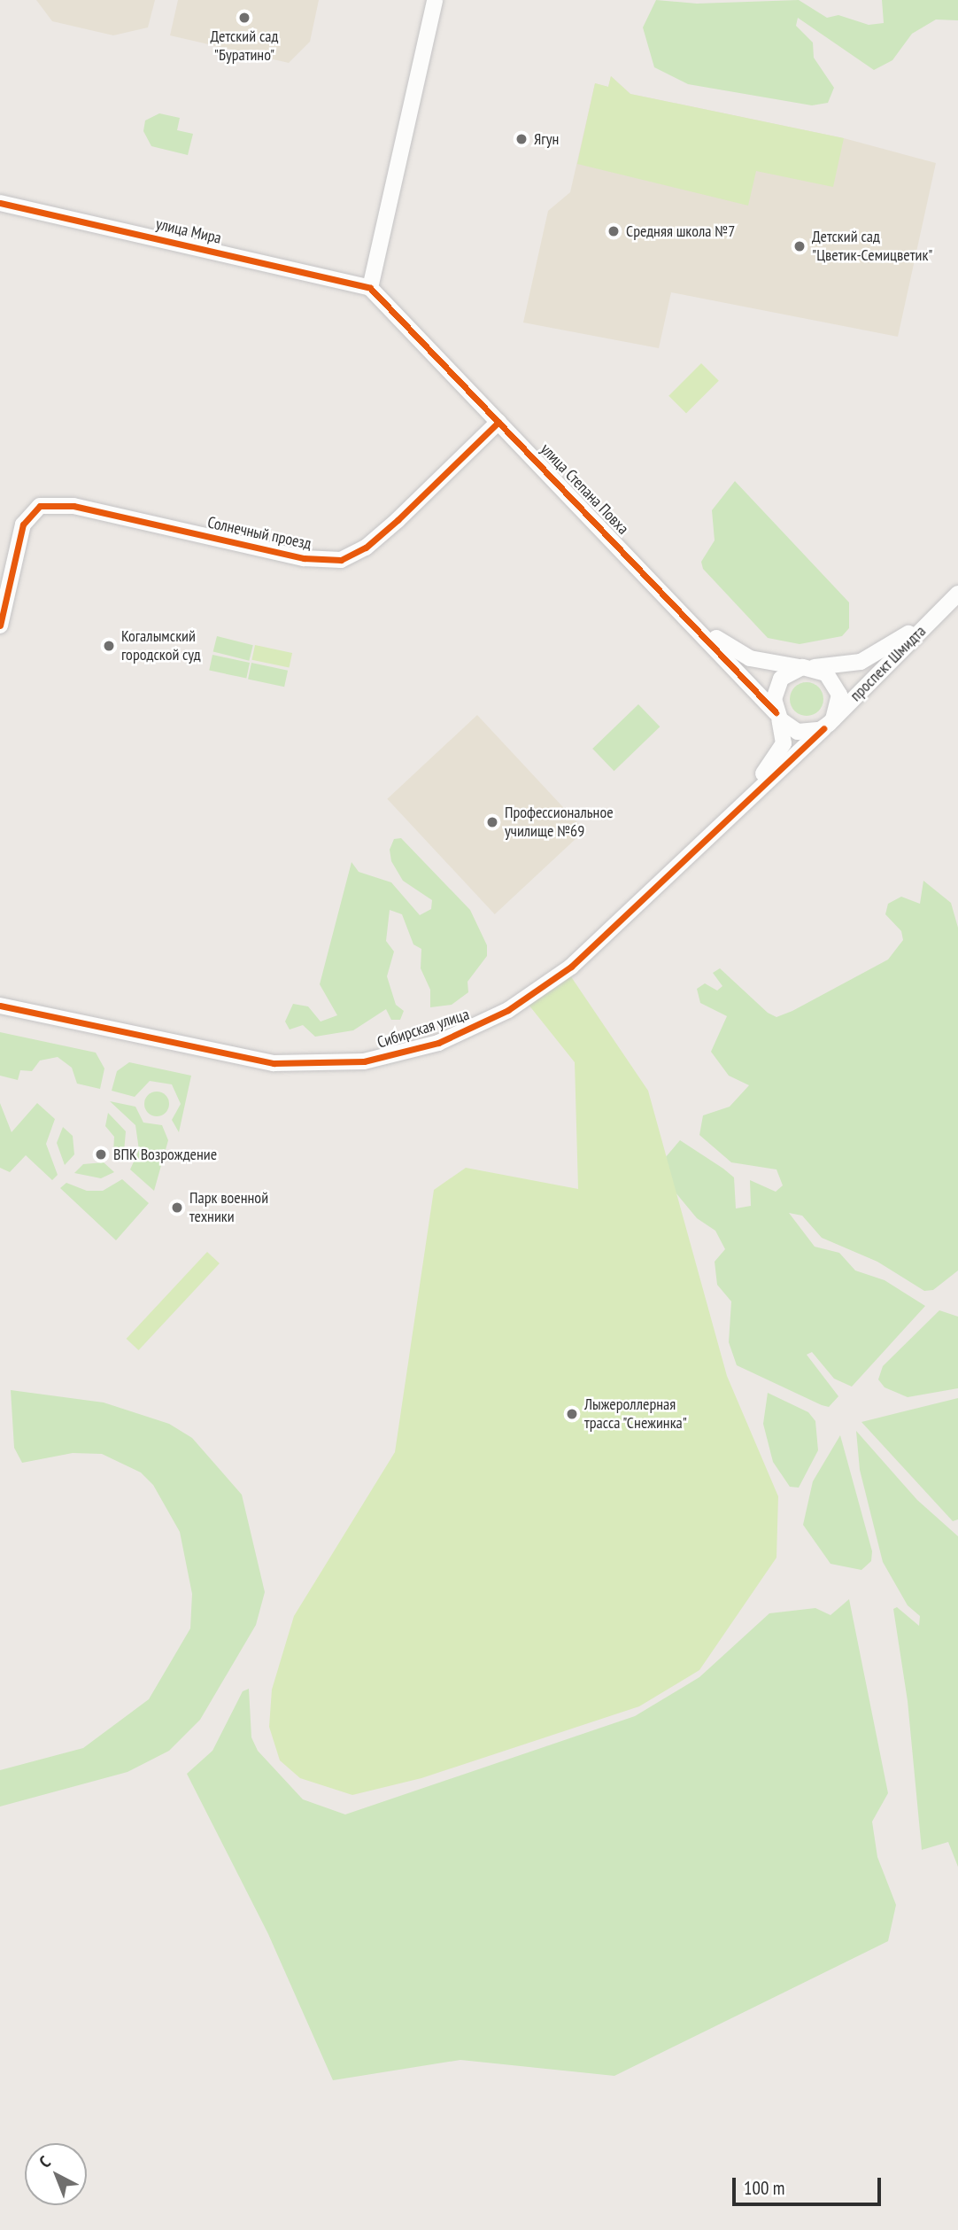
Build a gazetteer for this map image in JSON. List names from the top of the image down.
{
  "streets": {
    "street": [
      "улица Мира",
      "улица Степана Повха",
      "Солнечный проезд",
      "проспект Шмидта",
      "Сибирская улица"
    ]
  },
  "crossings": [
    ["улица Мира", "улица Степана Повха"],
    ["улица Степана Повха", "Солнечный проезд"],
    ["улица Степана Повха", "проспект Шмидта"],
    ["улица Степана Повха", "Сибирская улица"],
    ["проспект Шмидта", "Сибирская улица"]
  ],
  "places": [
    "Детский сад \"Буратино\"",
    "Ягун",
    "Средняя школа №7",
    "Детский сад \"Цветик-Семицветик\"",
    "Когалымский городской суд",
    "Профессиональное училище №69",
    "ВПК Возрождение",
    "Парк военной техники",
    "Лыжероллерная трасса \"Снежинка\""
  ],
  "scale_bar": "100 m",
  "north": "top left"
}
